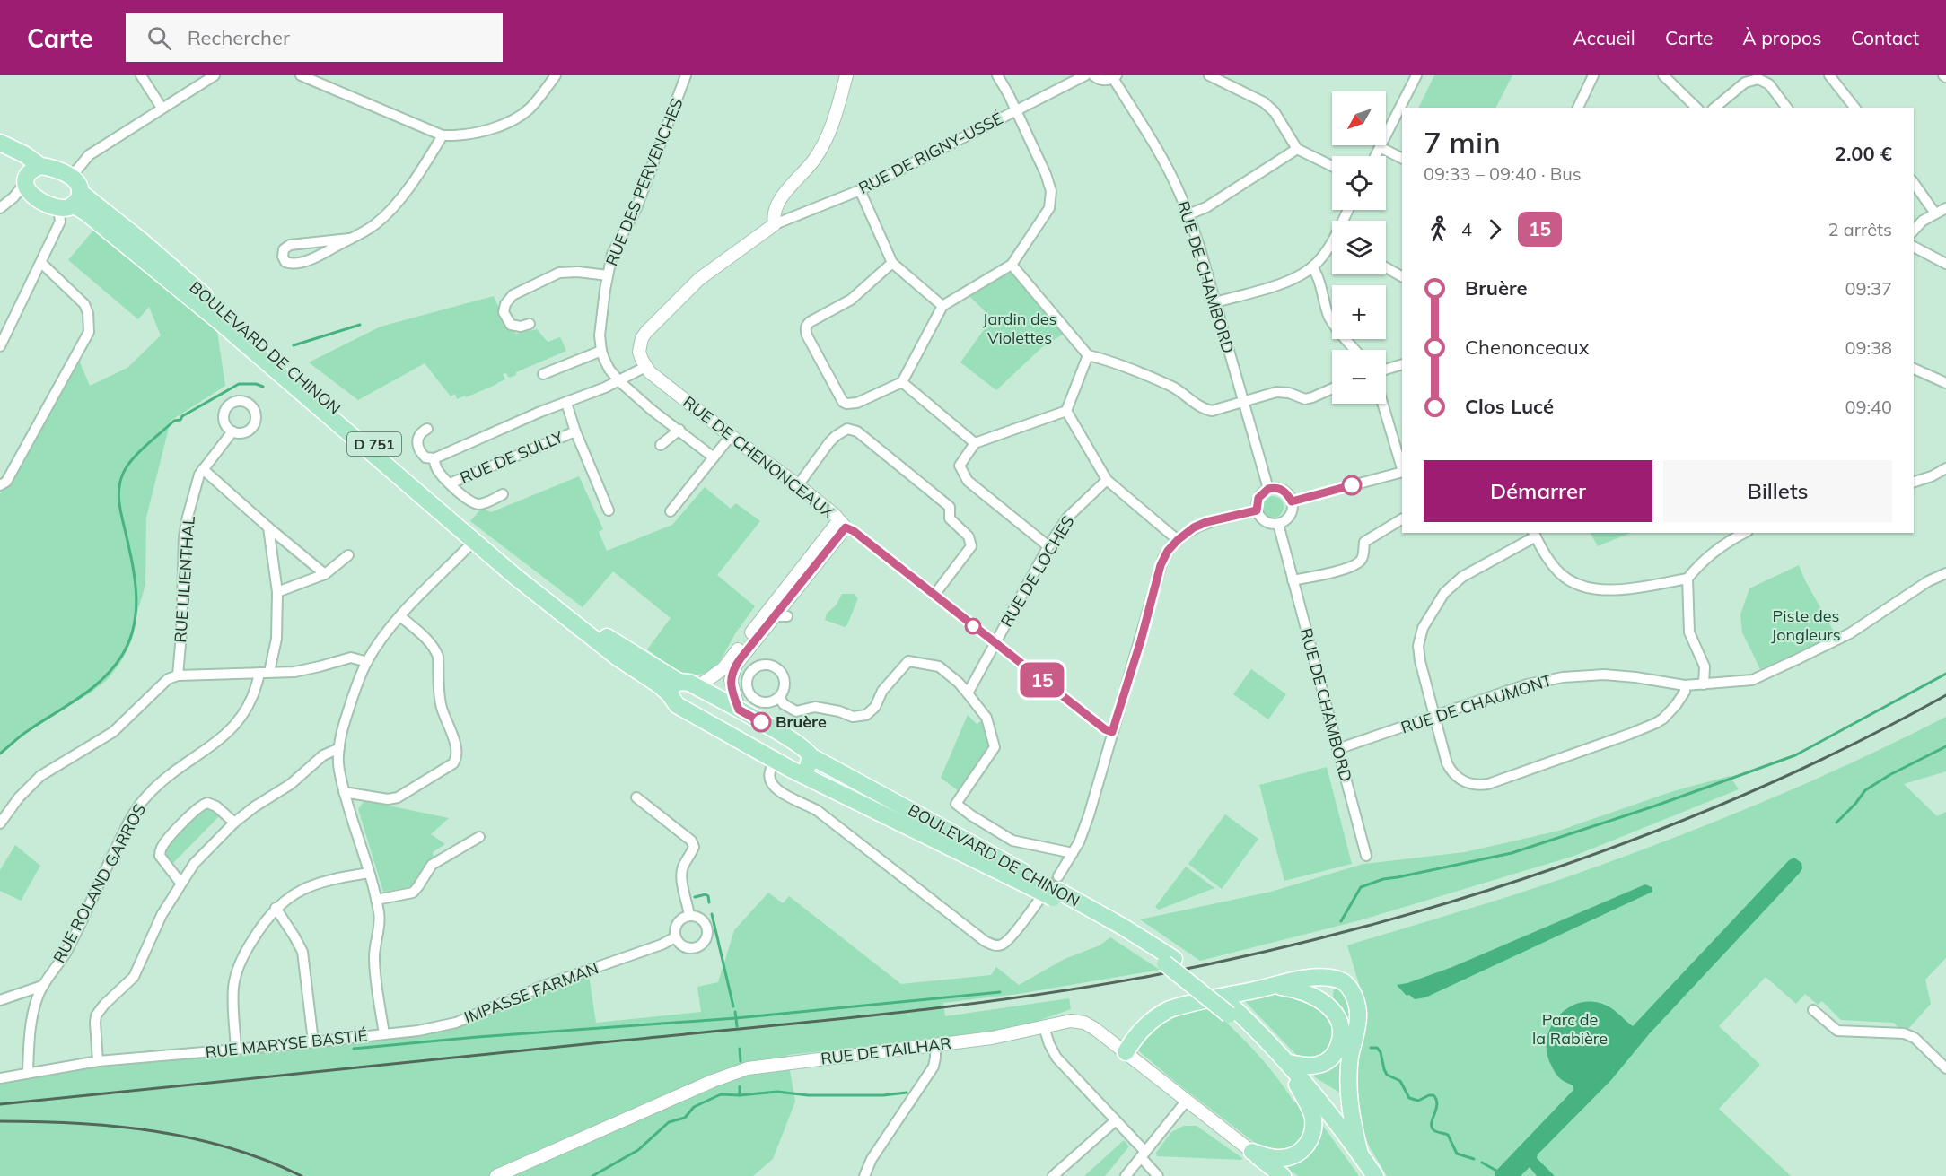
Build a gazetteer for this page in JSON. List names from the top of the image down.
{
  "streets": {
    "main road": ["BOULEVARD DE CHINON", "D 751"],
    "street": [
      "RUE DE RIGNY-USSÉ",
      "RUE DES PERVENCHES",
      "RUE DE CHAMBORD",
      "RUE DE SULLY",
      "RUE DE CHENONCEAUX",
      "RUE DE LOCHES",
      "RUE LILIENTHAL",
      "RUE DE CHAUMONT",
      "RUE ROLAND GARROS",
      "IMPASSE FARMAN",
      "RUE MARYSE BASTIÉ",
      "RUE DE TAILHAR"
    ]
  },
  "crossings": [
    ["RUE DES PERVENCHES", "RUE DE SULLY"],
    ["RUE DE CHAMBORD", "RUE DE CHAUMONT"],
    ["BOULEVARD DE CHINON", "RUE MARYSE BASTIÉ"],
    ["RUE DE SULLY", "RUE DE CHENONCEAUX"],
    ["RUE DE CHENONCEAUX", "RUE DE LOCHES"],
    ["RUE ROLAND GARROS", "RUE MARYSE BASTIÉ"],
    ["IMPASSE FARMAN", "RUE MARYSE BASTIÉ"]
  ],
  "parks": ["Jardin des Violettes", "Piste des Jongleurs", "Parc de la Rabière"],
  "places": ["Bruère"],
  "lines": ["bus line 15"],
  "north": "bottom left",
  "page": {
    "header": "Carte",
    "search": "Rechercher",
    "nav": [
      "Accueil",
      "Carte",
      "À propos",
      "Contact"
    ],
    "on_map": "15",
    "map_buttons": ["+", "−"],
    "heading": ["7 min", "09:33 – 09:40 · Bus", "2.00 €"],
    "legs": ["4", "15", "2 arrêts"],
    "list": [
      {
        "name": "Bruère",
        "value": "09:37"
      },
      {
        "name": "Chenonceaux",
        "value": "09:38"
      },
      {
        "name": "Clos Lucé",
        "value": "09:40"
      }
    ],
    "buttons": ["Démarrer", "Billets"]
  }
}
